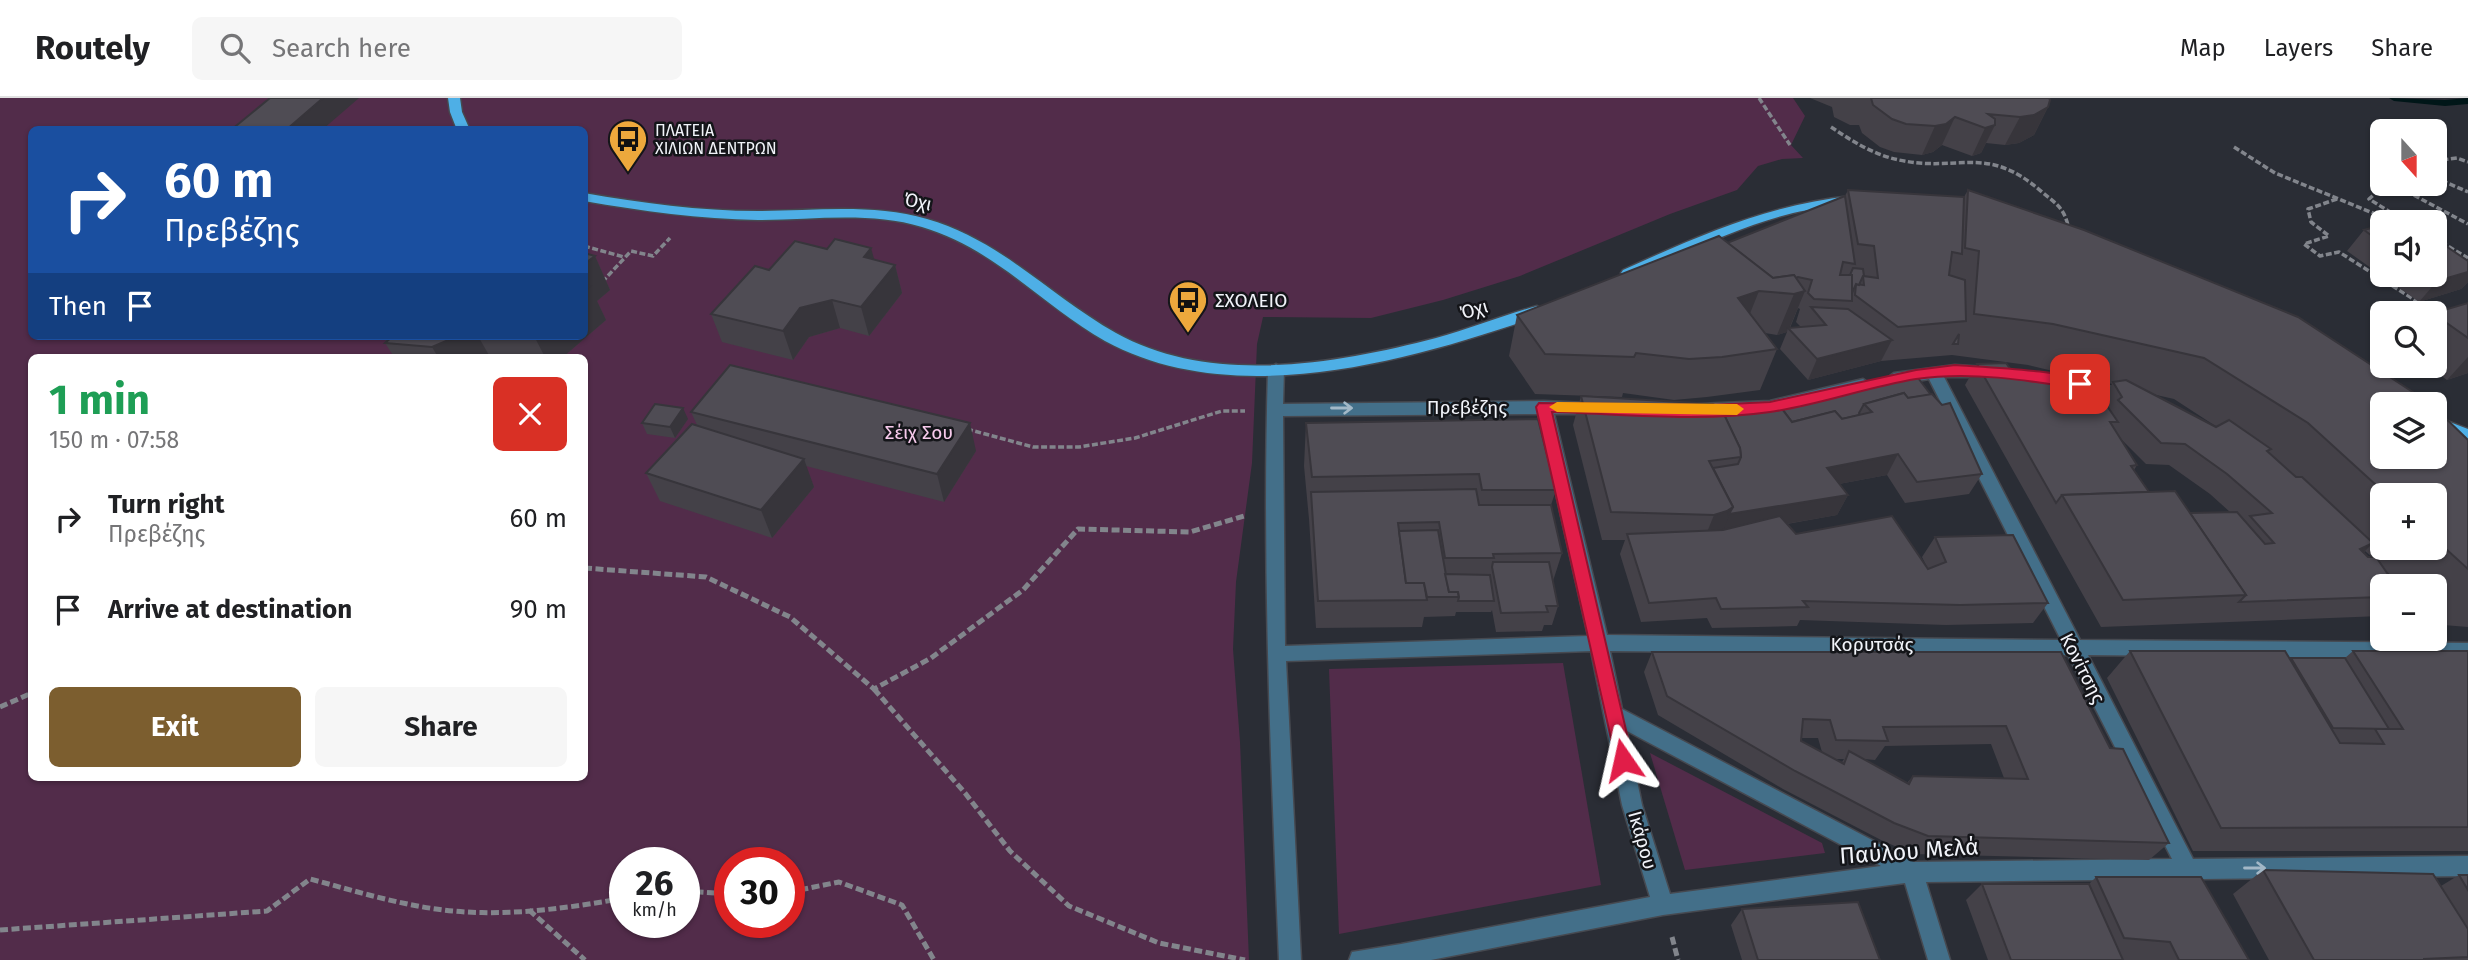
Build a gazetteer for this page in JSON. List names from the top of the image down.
{
  "streets": {
    "main road": ["Όχι"],
    "street": [
      "Πρεβέζης",
      "Κορυτσάς",
      "Κονίτσης",
      "Ικάρου",
      "Παύλου Μελά"
    ]
  },
  "crossings": [
    ["Πρεβέζης", "Ικάρου"],
    ["Κορυτσάς", "Κονίτσης"],
    ["Κορυτσάς", "Ικάρου"],
    ["Κονίτσης", "Παύλου Μελά"],
    ["Ικάρου", "Παύλου Μελά"]
  ],
  "one_way": ["Πρεβέζης"],
  "parks": ["Σέιχ Σου"],
  "places": {
    "bus stop": ["ΠΛΑΤΕΙΑ ΧΙΛΙΩΝ ΔΕΝΤΡΩΝ", "ΣΧΟΛΕΙΟ"]
  },
  "north": "bottom",
  "page": {
    "header": "Routely",
    "search": "Search here",
    "nav": ["Map", "Layers", "Share"],
    "map_buttons": ["+", "−"],
    "turn": ["60 m", "Πρεβέζης"],
    "then": "Then",
    "heading": ["1 min", "150 m · 07:58"],
    "list": [
      {
        "name": "Turn right",
        "note": "Πρεβέζης",
        "value": "60 m"
      },
      {
        "name": "Arrive at destination",
        "value": "90 m"
      }
    ],
    "buttons": ["Exit", "Share"],
    "speed": "26 km/h",
    "limit": "30"
  }
}
